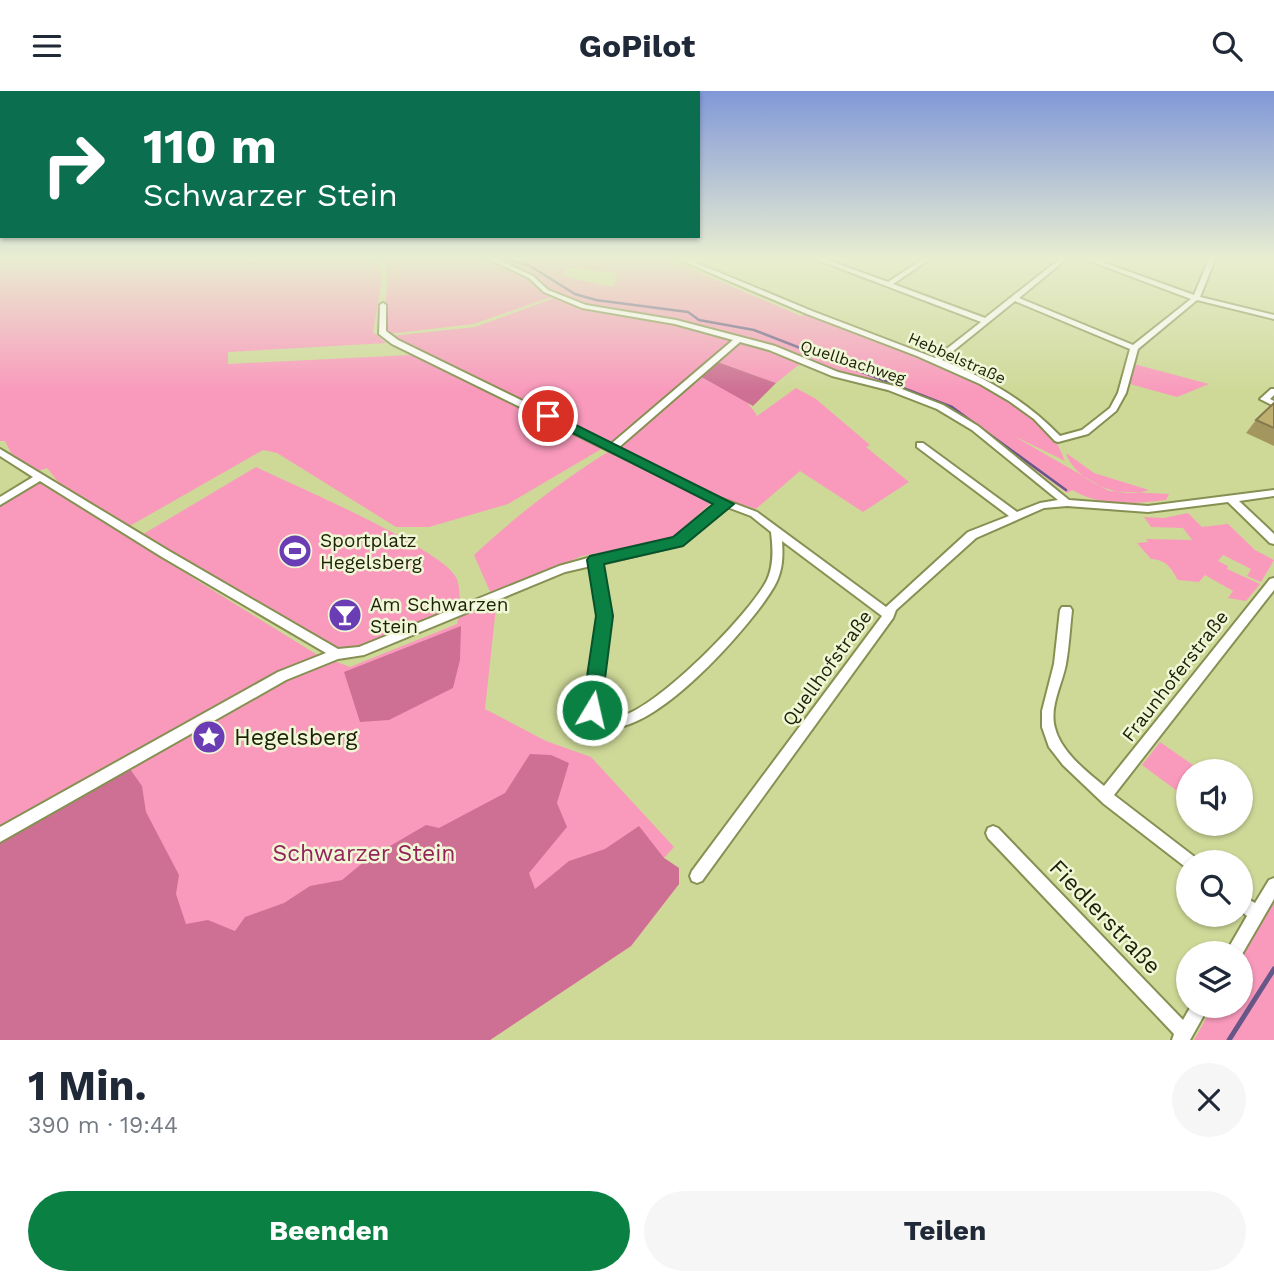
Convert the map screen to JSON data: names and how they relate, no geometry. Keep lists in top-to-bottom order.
{
  "streets": {
    "street": [
      "Hebbelstraße",
      "Quellbachweg",
      "Quellhofstraße",
      "Fraunhoferstraße",
      "Fiedlerstraße"
    ]
  },
  "crossings": [
    ["Quellbachweg", "Quellhofstraße"]
  ],
  "parks": ["Schwarzer Stein"],
  "places": {
    "sports": ["Sportplatz Hegelsberg"],
    "bar": ["Am Schwarzen Stein"],
    "place": ["Hegelsberg"]
  },
  "page": {
    "header": "GoPilot",
    "turn": ["110 m", "Schwarzer Stein"],
    "heading": ["1 Min.", "390 m · 19:44"],
    "buttons": ["Beenden", "Teilen"]
  }
}
